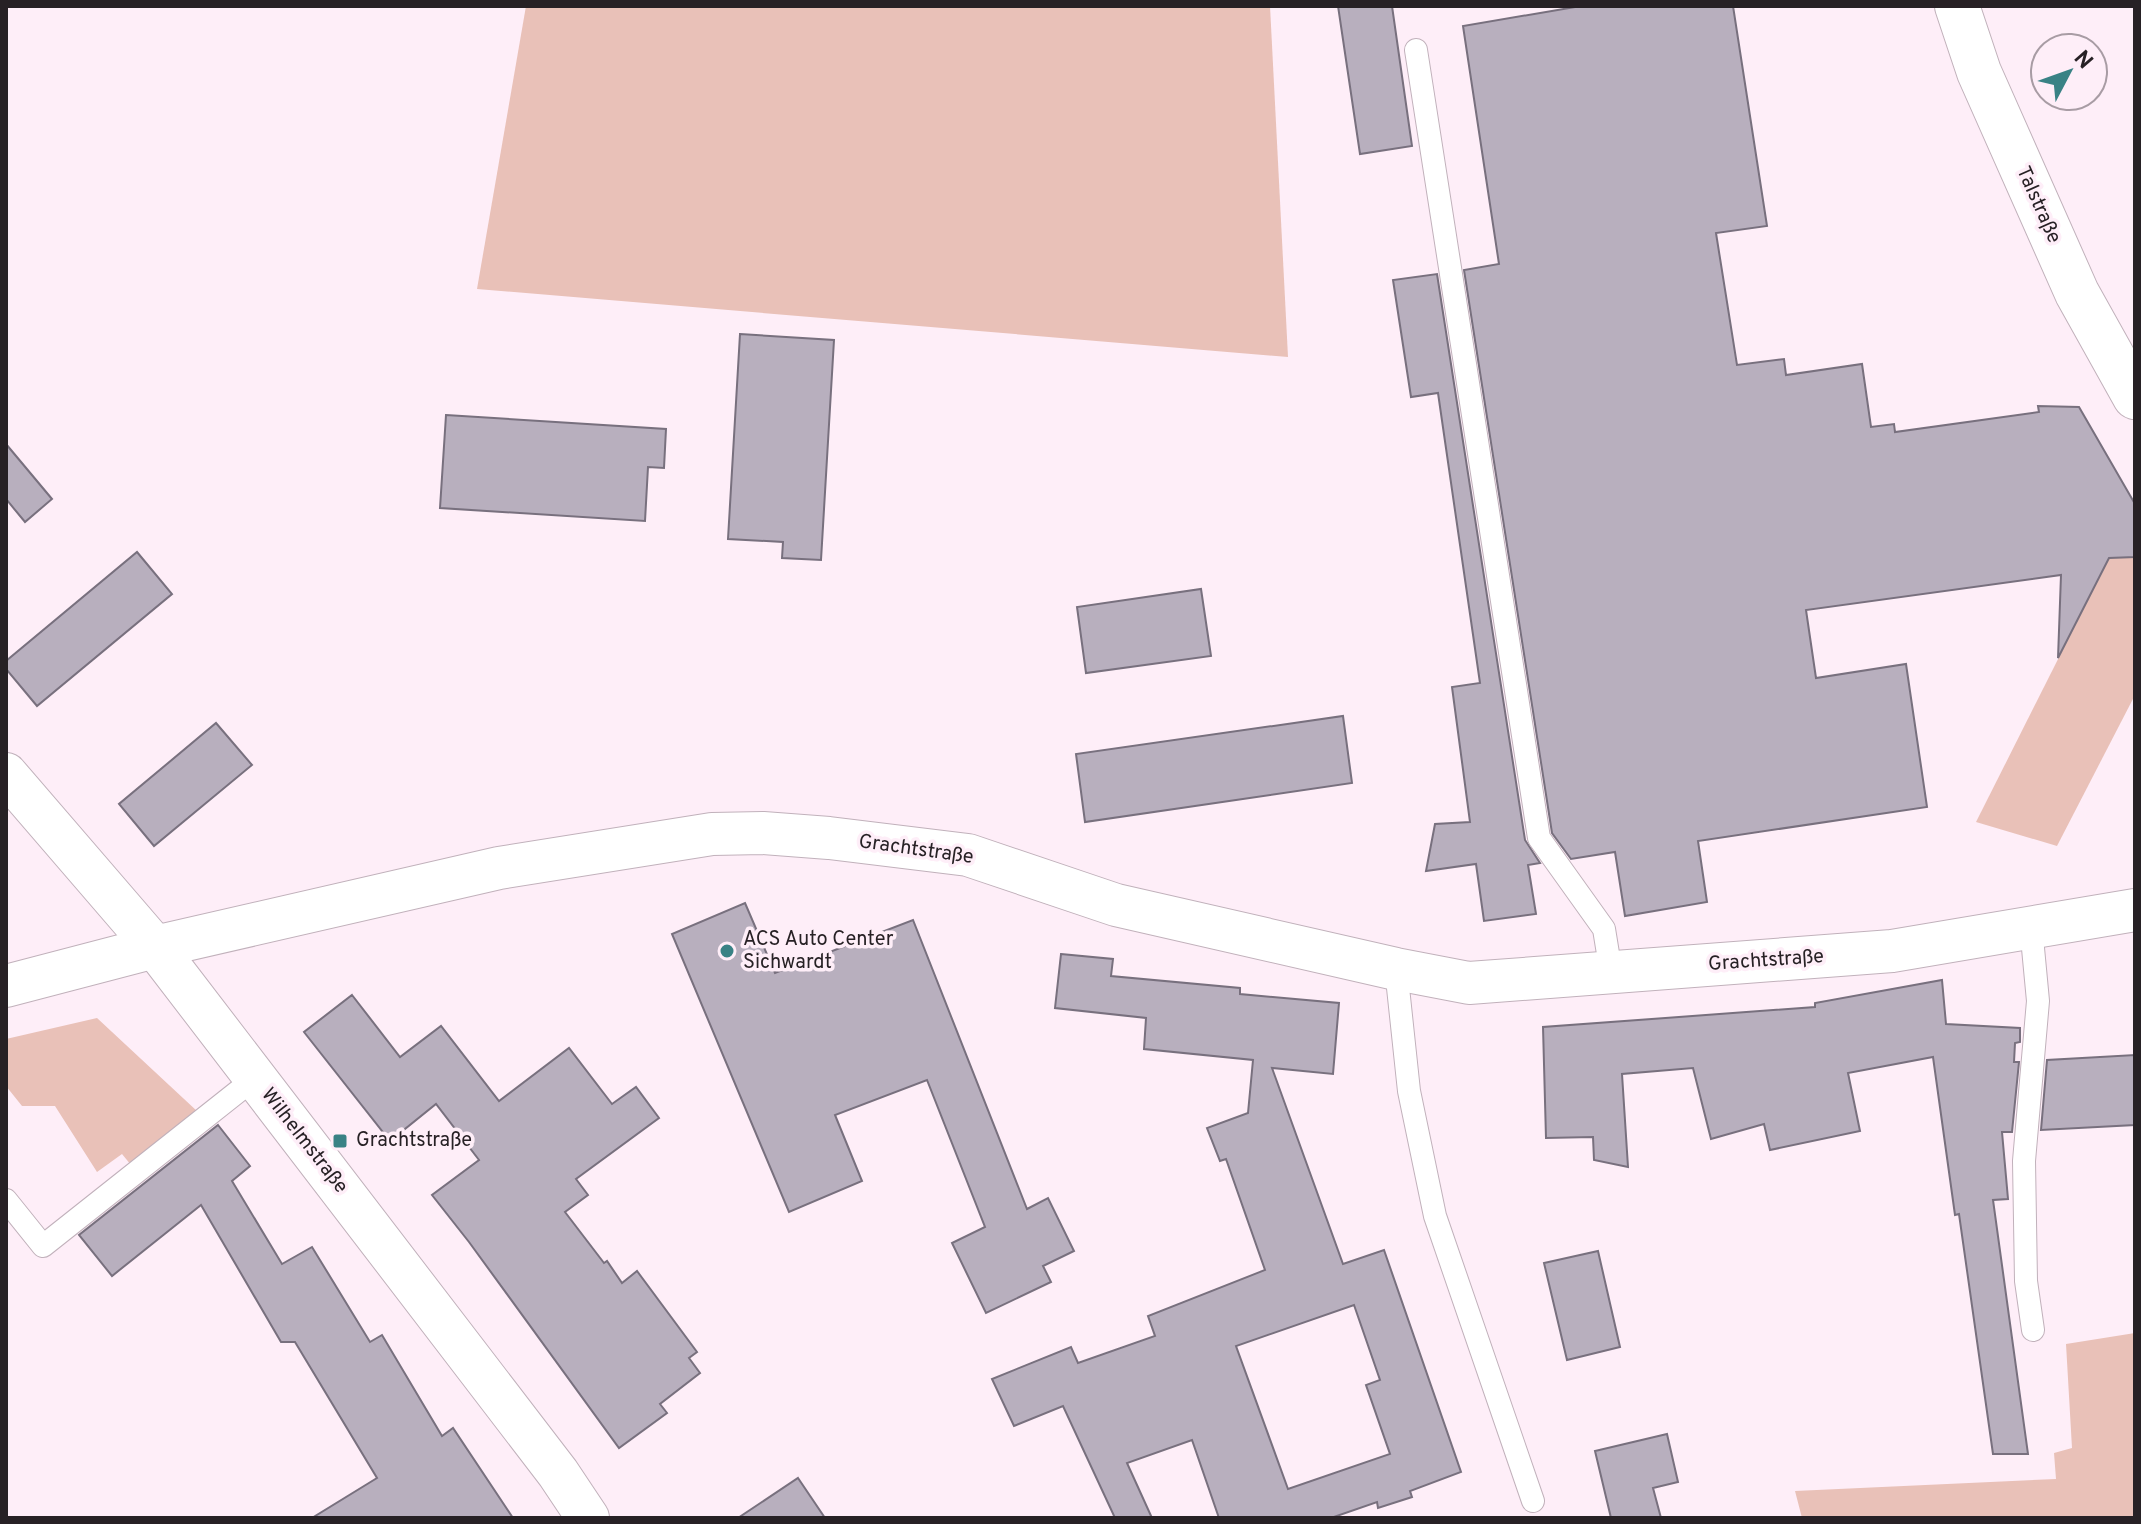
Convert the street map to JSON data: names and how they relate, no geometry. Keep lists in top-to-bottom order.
{
  "streets": {
    "main road": ["Talstraße"],
    "street": ["Grachtstraße", "Wilhelmstraße"]
  },
  "crossings": [
    ["Grachtstraße", "Wilhelmstraße"]
  ],
  "places": {
    "other": ["ACS Auto Center Sichwardt"],
    "transit": ["Grachtstraße"]
  },
  "north": "top right"
}
